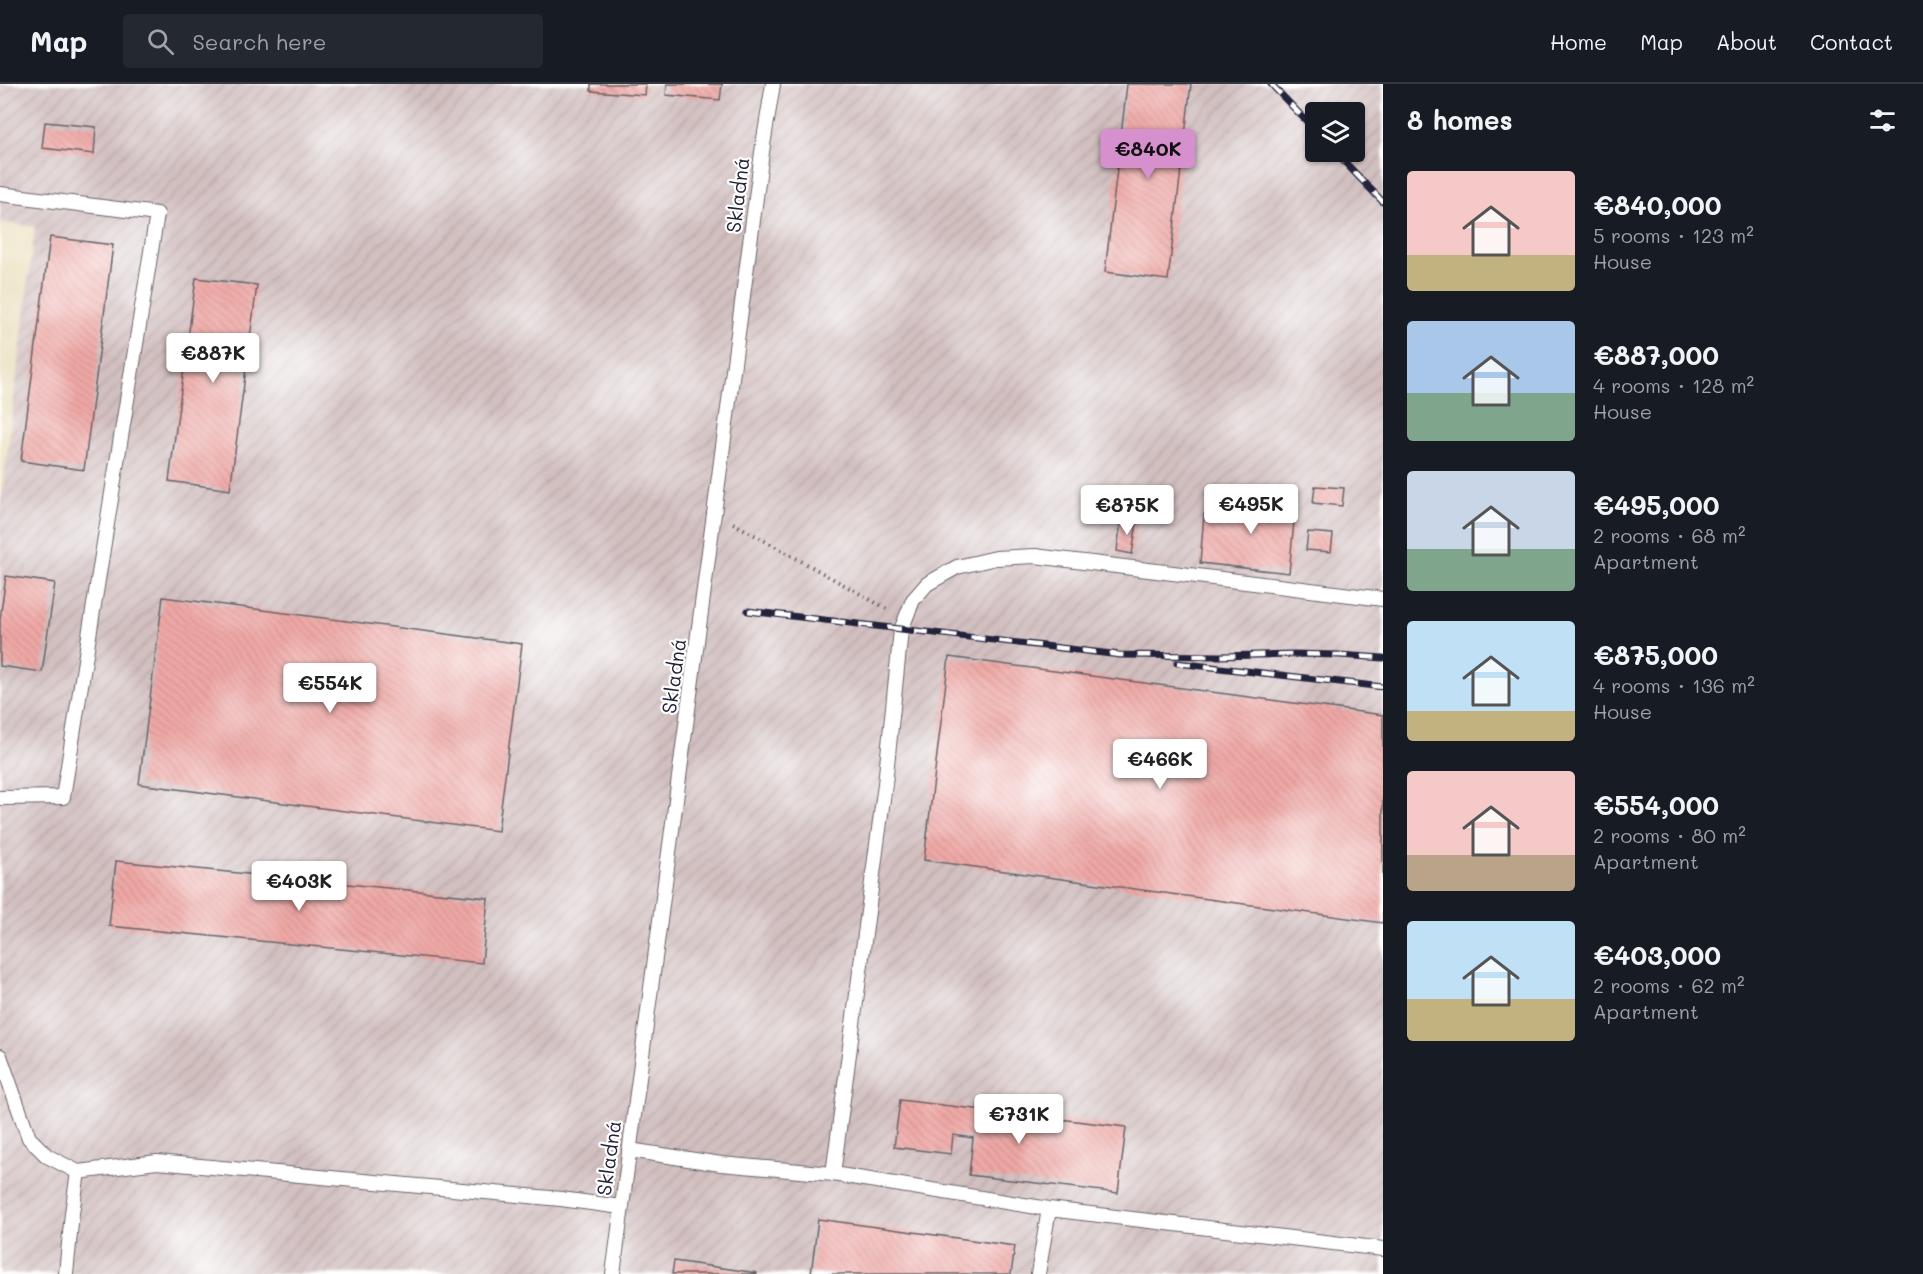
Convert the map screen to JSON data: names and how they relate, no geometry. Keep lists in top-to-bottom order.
{
  "streets": {
    "lane": ["Skladná"]
  },
  "page": {
    "header": "Map",
    "search": "Search here",
    "nav": [
      "Home",
      "Map",
      "About",
      "Contact"
    ],
    "heading": "8 homes",
    "price": [
      "€840K",
      "€887K",
      "€495K",
      "€875K",
      "€554K",
      "€466K",
      "€403K",
      "€731K"
    ],
    "list": [
      {
        "name": "€840,000",
        "note": "5 rooms · 123 m² · House"
      },
      {
        "name": "€887,000",
        "note": "4 rooms · 128 m² · House"
      },
      {
        "name": "€495,000",
        "note": "2 rooms · 68 m² · Apartment"
      },
      {
        "name": "€875,000",
        "note": "4 rooms · 136 m² · House"
      },
      {
        "name": "€554,000",
        "note": "2 rooms · 80 m² · Apartment"
      },
      {
        "name": "€403,000",
        "note": "2 rooms · 62 m² · Apartment"
      }
    ]
  }
}
